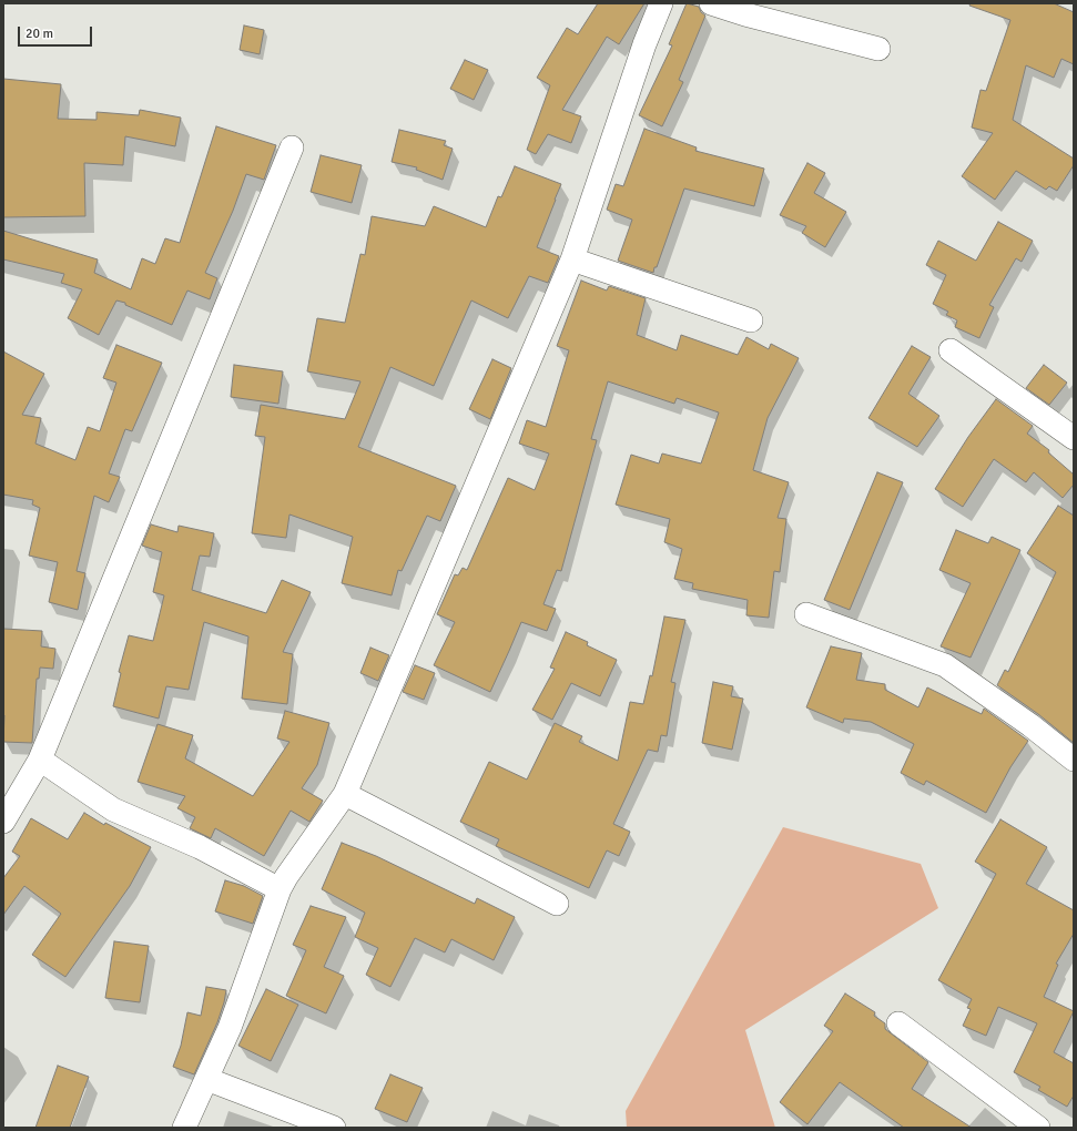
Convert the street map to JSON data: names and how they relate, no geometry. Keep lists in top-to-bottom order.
{
  "scale_bar": "20 m"
}
